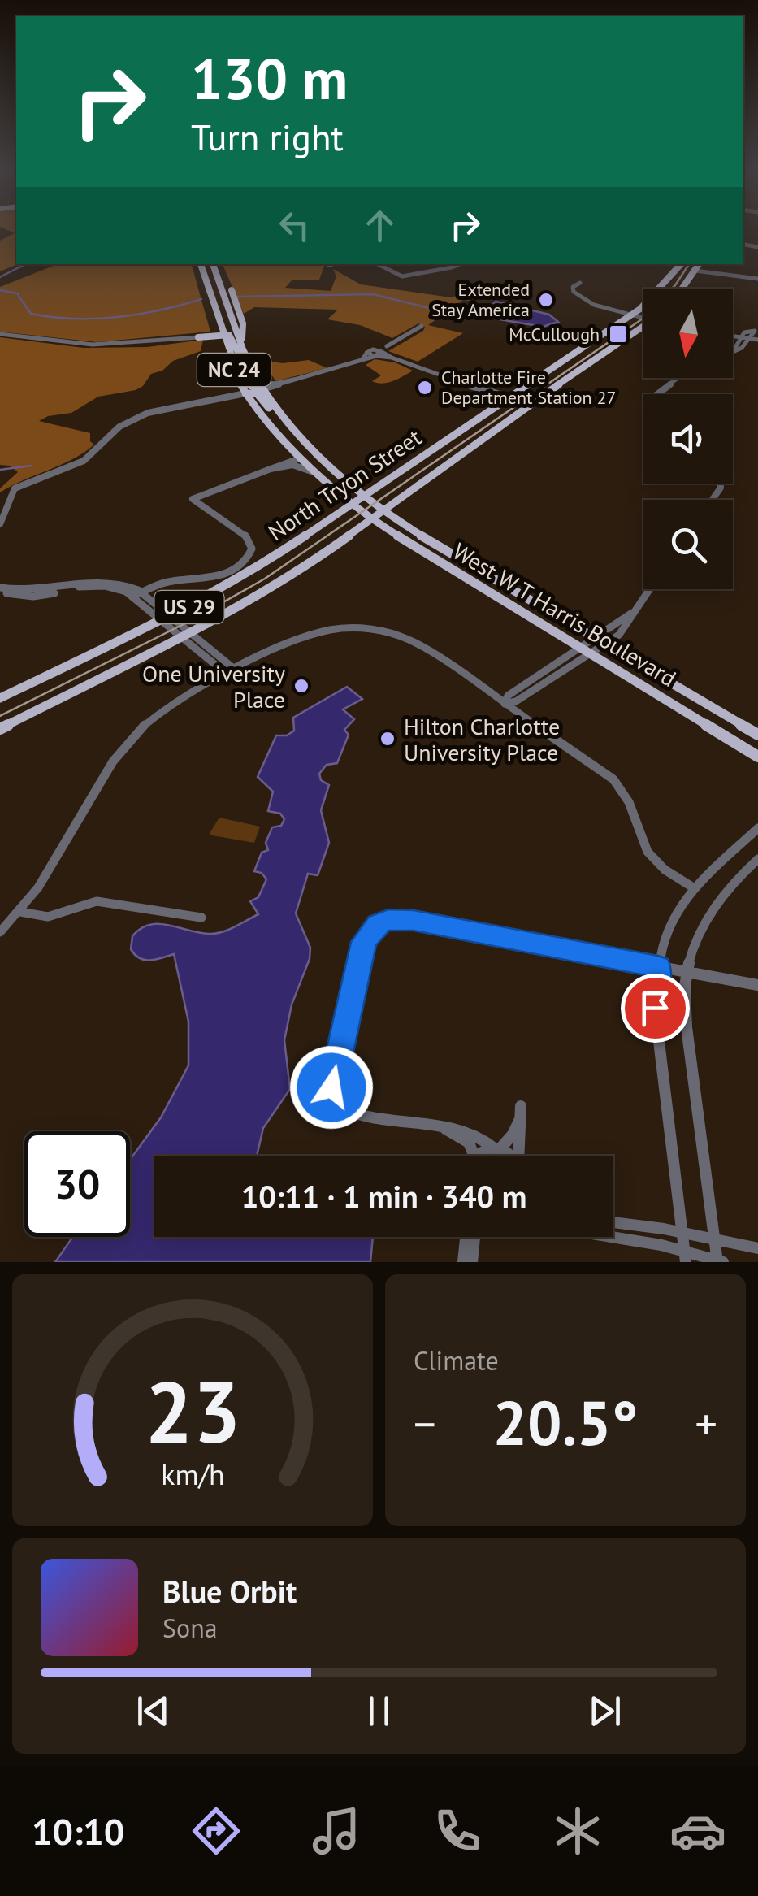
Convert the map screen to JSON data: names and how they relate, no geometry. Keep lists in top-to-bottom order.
{
  "streets": {
    "main road": [
      "NC 24",
      "North Tryon Street",
      "US 29",
      "West W T Harris Boulevard"
    ]
  },
  "crossings": [
    ["NC 24", "North Tryon Street"],
    ["NC 24", "West W T Harris Boulevard"],
    ["North Tryon Street", "West W T Harris Boulevard"]
  ],
  "places": {
    "other": [
      "Extended Stay America",
      "Charlotte Fire Department Station 27",
      "One University Place",
      "Hilton Charlotte University Place"
    ],
    "transit": ["McCullough"]
  },
  "north": "bottom",
  "page": {
    "turn": ["130 m", "Turn right"],
    "limit": "30",
    "trip": "10:11 · 1 min · 340 m",
    "tile": "Climate",
    "heat": ["−", "20.5°", "+"],
    "song": ["Blue Orbit", "Sona"],
    "tabs": "10:10",
    "gauge": ["23", "km/h"]
  }
}
